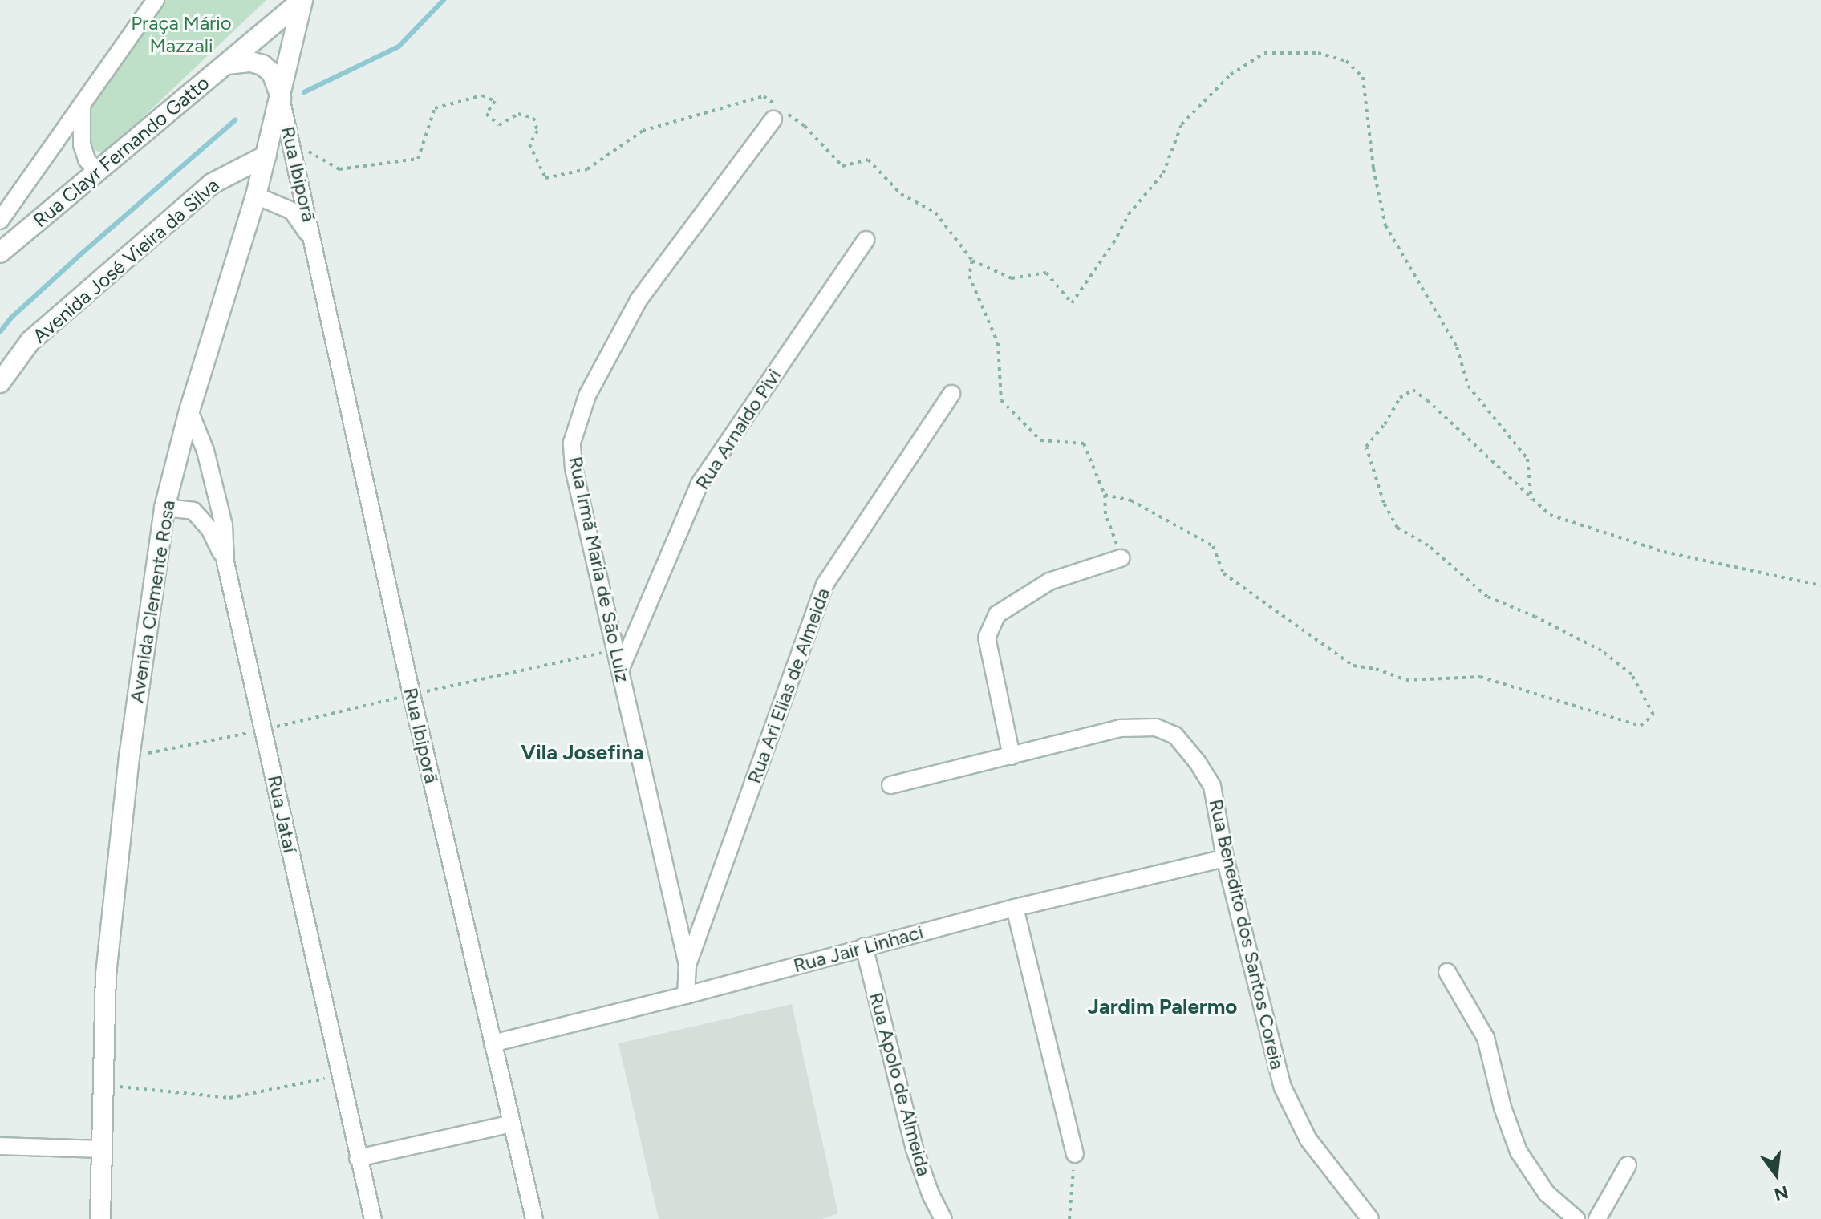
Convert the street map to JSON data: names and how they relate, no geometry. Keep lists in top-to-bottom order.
{
  "streets": {
    "main road": ["Rua Clayr Fernando Gatto", "Avenida José Vieira da Silva", "Avenida Clemente Rosa"],
    "street": [
      "Rua Ibiporã",
      "Rua Arnaldo Pivi",
      "Rua Irmã Maria de São Luiz",
      "Rua Ari Elias de Almeida",
      "Rua Jataí",
      "Rua Benedito dos Santos Coreia",
      "Rua Jair Linhaci",
      "Rua Apolo de Almeida"
    ]
  },
  "crossings": [
    ["Rua Clayr Fernando Gatto", "Avenida Clemente Rosa"],
    ["Rua Ibiporã", "Avenida Clemente Rosa"],
    ["Rua Ibiporã", "Rua Jair Linhaci"],
    ["Avenida José Vieira da Silva", "Avenida Clemente Rosa"],
    ["Rua Arnaldo Pivi", "Rua Irmã Maria de São Luiz"],
    ["Rua Irmã Maria de São Luiz", "Rua Ari Elias de Almeida"],
    ["Rua Irmã Maria de São Luiz", "Rua Jair Linhaci"],
    ["Avenida Clemente Rosa", "Rua Jataí"],
    ["Rua Benedito dos Santos Coreia", "Rua Jair Linhaci"],
    ["Rua Jair Linhaci", "Rua Apolo de Almeida"]
  ],
  "districts": ["Vila Josefina", "Jardim Palermo"],
  "parks": ["Praça Mário Mazzali"],
  "north": "bottom"
}
